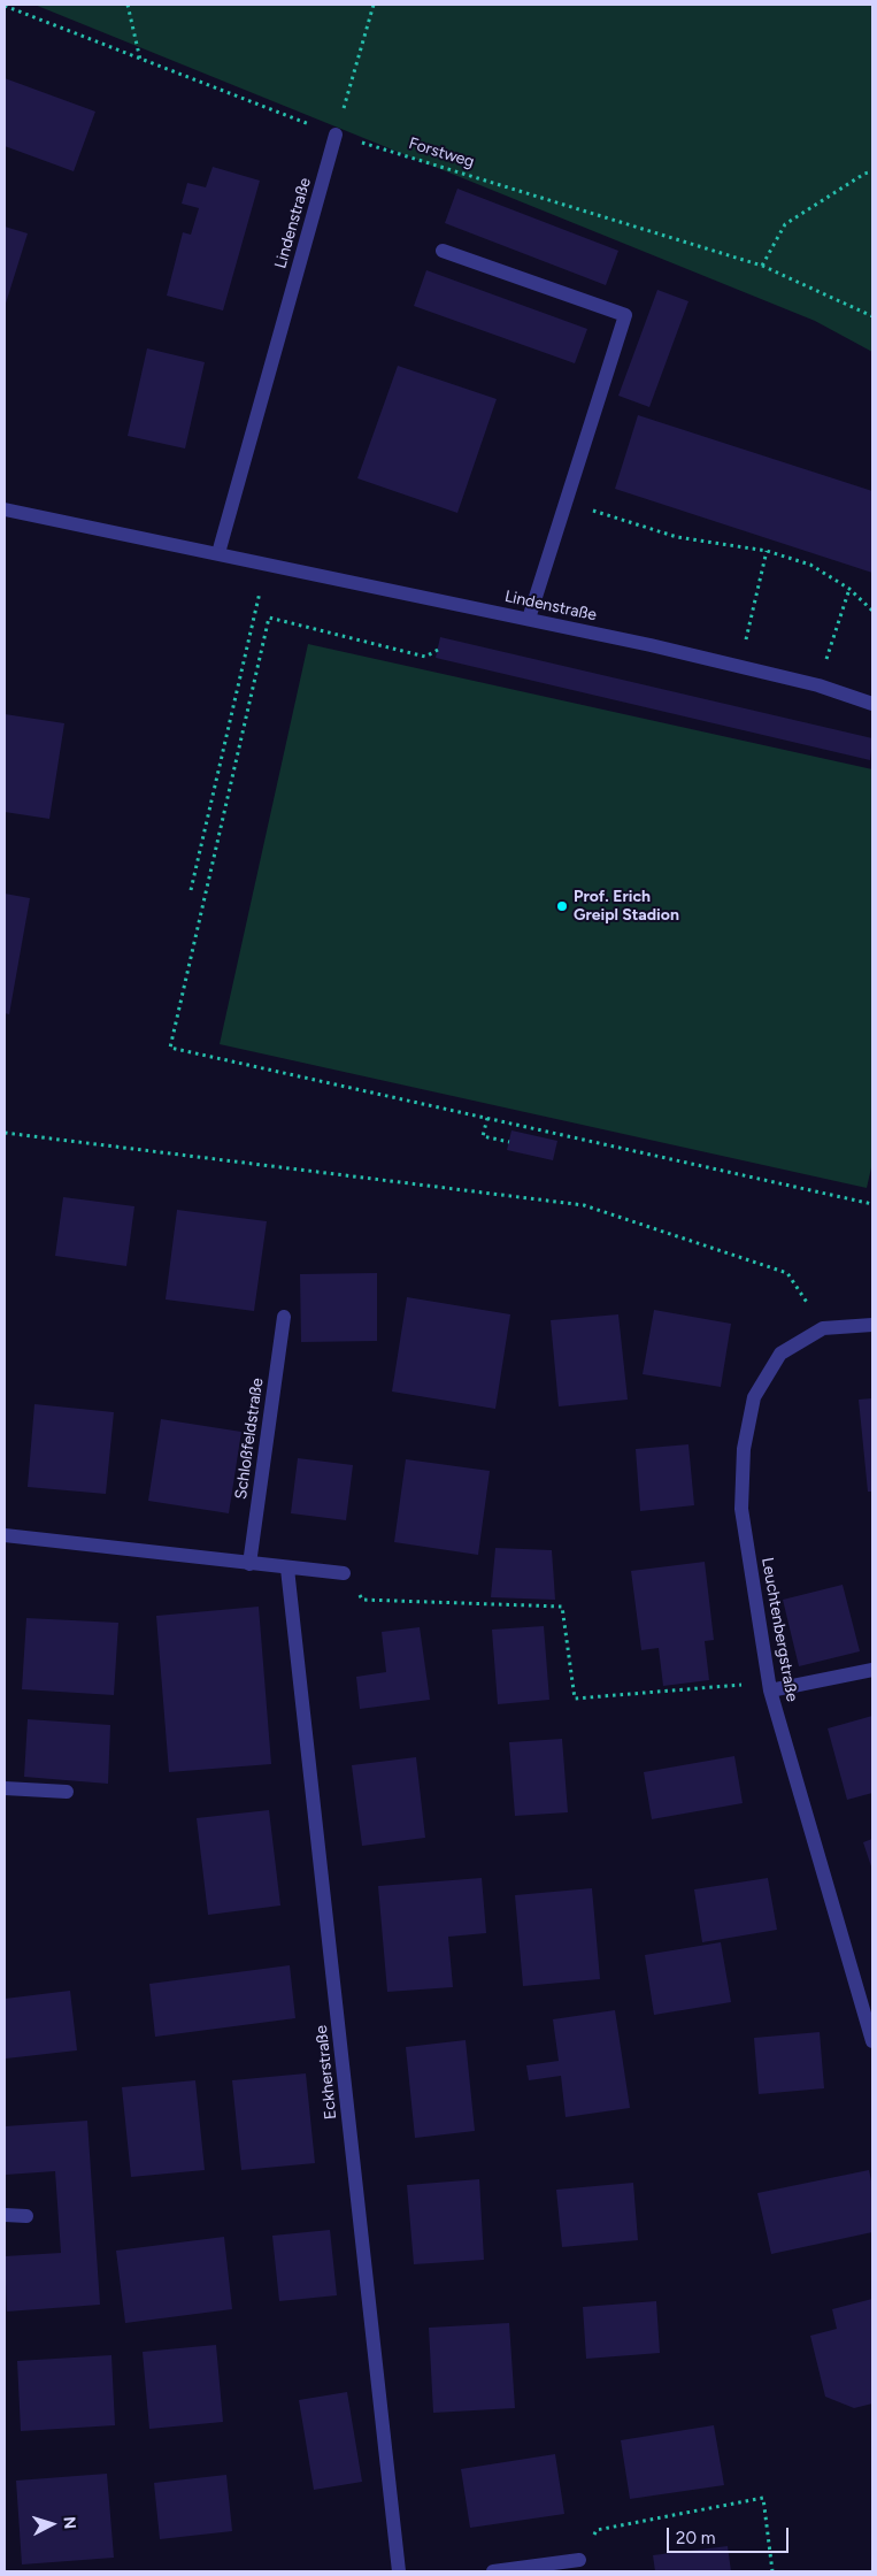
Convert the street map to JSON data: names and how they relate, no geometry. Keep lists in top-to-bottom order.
{
  "streets": {
    "street": [
      "Lindenstraße",
      "Schloßfeldstraße",
      "Leuchtenbergstraße",
      "Eckherstraße"
    ],
    "path": ["Forstweg"]
  },
  "crossings": [
    ["Forstweg", "Lindenstraße"]
  ],
  "places": ["Prof. Erich Greipl Stadion"],
  "scale_bar": "20 m",
  "north": "right"
}
